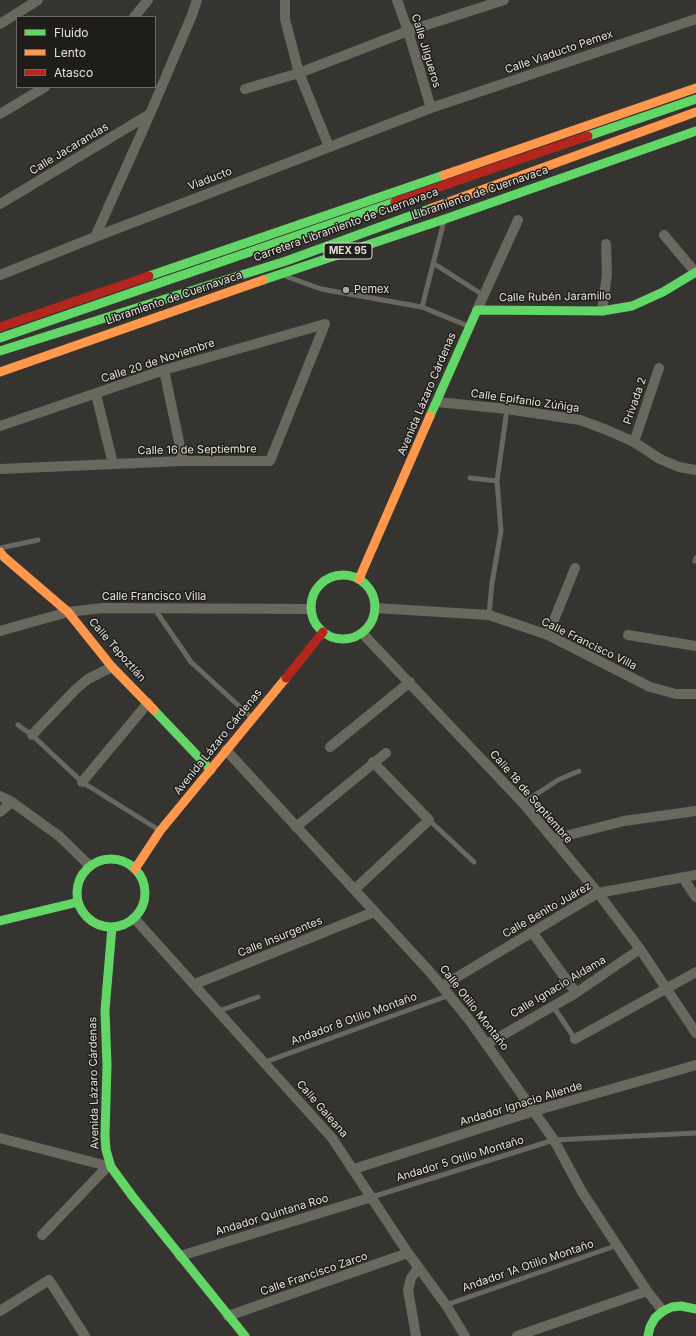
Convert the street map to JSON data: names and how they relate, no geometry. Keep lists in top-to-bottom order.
{
  "streets": {
    "main road": [
      "Libramiento de Cuernavaca",
      "Carretera Libramiento de Cuernavaca",
      "MEX 95",
      "Calle Rubén Jaramillo",
      "Avenida Lázaro Cárdenas",
      "Calle Tepoztlán"
    ],
    "street": [
      "Calle Jilgueros",
      "Calle Viaducto Pemex",
      "Calle Jacarandas",
      "Viaducto",
      "Calle 20 de Noviembre",
      "Calle Epifanio Zúñiga",
      "Privada 2",
      "Calle 16 de Septiembre",
      "Calle Francisco Villa",
      "Calle 18 de Septiembre",
      "Calle Benito Juárez",
      "Calle Insurgentes",
      "Calle Ignacio Aldama",
      "Calle Otilio Montaño",
      "Andador Ignacio Allende",
      "Calle Galeana",
      "Andador Quintana Roo",
      "Calle Francisco Zarco"
    ],
    "lane": ["Andador 8 Otilio Montaño", "Andador 5 Otilio Montaño", "Andador 1A Otilio Montaño"]
  },
  "crossings": [
    ["Calle Jilgueros", "Calle Viaducto Pemex"],
    ["Calle Jilgueros", "Viaducto"],
    ["Calle Viaducto Pemex", "Viaducto"],
    ["Calle Rubén Jaramillo", "Avenida Lázaro Cárdenas"],
    ["Calle 20 de Noviembre", "Calle 16 de Septiembre"],
    ["Avenida Lázaro Cárdenas", "Calle Epifanio Zúñiga"],
    ["Avenida Lázaro Cárdenas", "Calle Francisco Villa"],
    ["Avenida Lázaro Cárdenas", "Calle Tepoztlán"],
    ["Avenida Lázaro Cárdenas", "Calle 18 de Septiembre"],
    ["Avenida Lázaro Cárdenas", "Calle Otilio Montaño"],
    ["Avenida Lázaro Cárdenas", "Calle Galeana"],
    ["Avenida Lázaro Cárdenas", "Andador Quintana Roo"],
    ["Avenida Lázaro Cárdenas", "Calle Francisco Zarco"],
    ["Calle Epifanio Zúñiga", "Privada 2"],
    ["Calle Francisco Villa", "Calle Tepoztlán"],
    ["Calle Francisco Villa", "Calle 18 de Septiembre"],
    ["Calle 18 de Septiembre", "Calle Benito Juárez"],
    ["Calle 18 de Septiembre", "Calle Ignacio Aldama"],
    ["Calle Benito Juárez", "Calle Otilio Montaño"],
    ["Calle Insurgentes", "Calle Otilio Montaño"],
    ["Calle Insurgentes", "Calle Galeana"],
    ["Calle Ignacio Aldama", "Calle Otilio Montaño"],
    ["Calle Otilio Montaño", "Andador 8 Otilio Montaño"],
    ["Calle Otilio Montaño", "Andador Ignacio Allende"],
    ["Calle Otilio Montaño", "Andador 5 Otilio Montaño"],
    ["Calle Otilio Montaño", "Andador 1A Otilio Montaño"],
    ["Andador 8 Otilio Montaño", "Calle Galeana"],
    ["Andador Ignacio Allende", "Calle Galeana"],
    ["Calle Galeana", "Andador 5 Otilio Montaño"],
    ["Calle Galeana", "Andador Quintana Roo"],
    ["Calle Galeana", "Andador 1A Otilio Montaño"],
    ["Calle Galeana", "Calle Francisco Zarco"],
    ["Andador 5 Otilio Montaño", "Andador Quintana Roo"]
  ],
  "places": ["Pemex"],
  "legend": ["Fluido", "Lento", "Atasco"]
}
